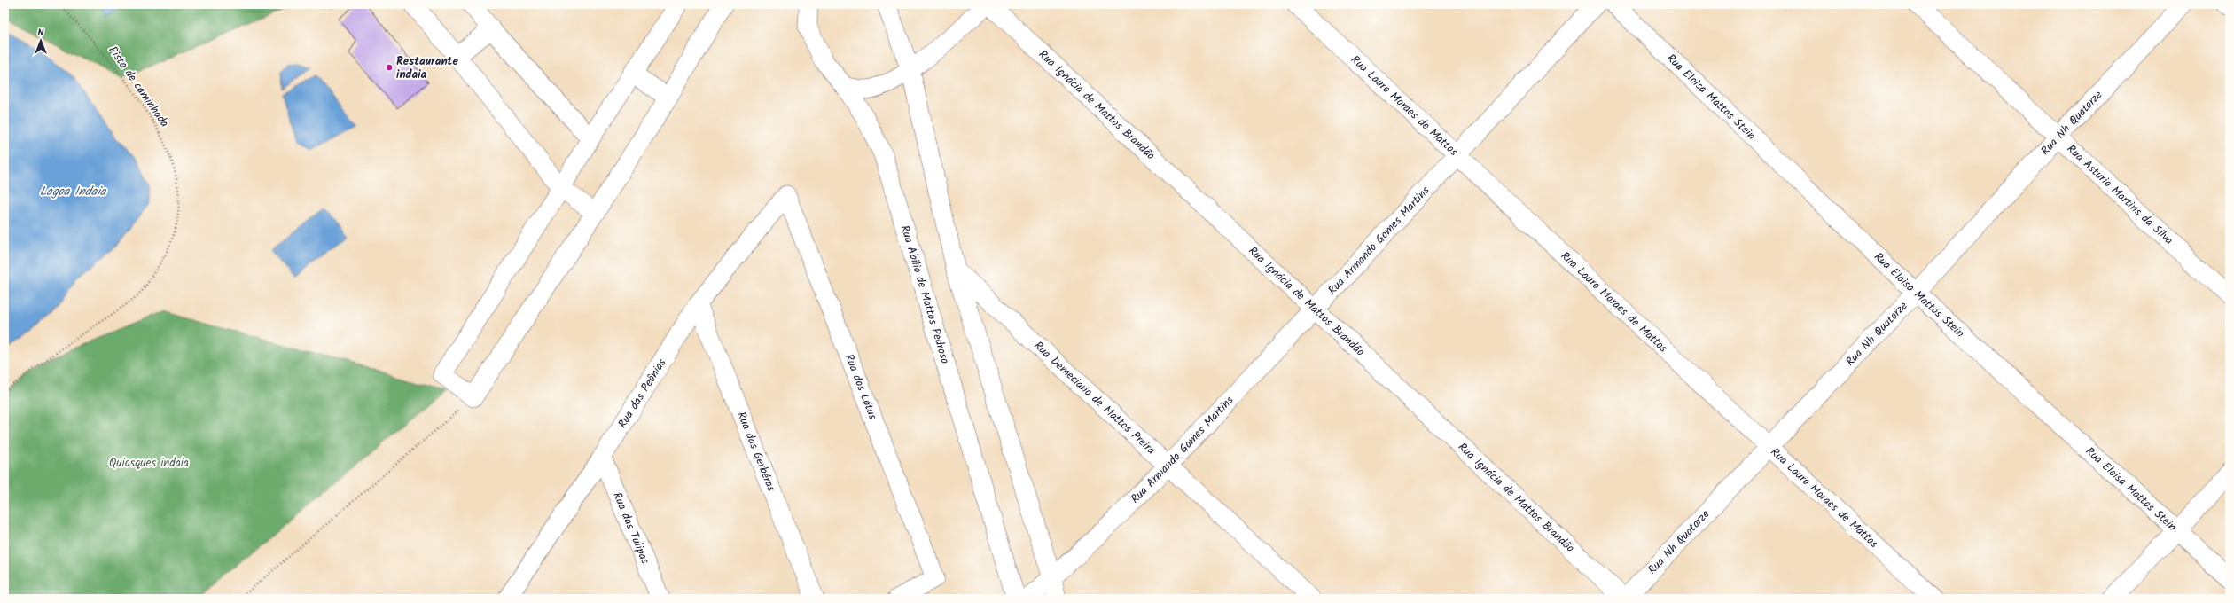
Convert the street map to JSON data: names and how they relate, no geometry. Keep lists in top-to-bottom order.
{
  "streets": {
    "street": [
      "Rua Eloisa Mattos Stein",
      "Rua Ignácia de Mattos Brandão",
      "Rua Lauro Moraes de Mattos",
      "Rua Nh Quatorze",
      "Rua Asturio Martins da Silva",
      "Rua Armando Gomes Martins",
      "Rua Abilio de Mattos Pedroso",
      "Rua dos Lótus",
      "Rua das Peônias",
      "Rua Demeciano de Mattos Preira",
      "Rua das Gerbéras",
      "Rua das Tulipas"
    ],
    "path": ["Pista de caminhada"]
  },
  "crossings": [
    ["Rua Eloisa Mattos Stein", "Rua Nh Quatorze"],
    ["Rua Ignácia de Mattos Brandão", "Rua Nh Quatorze"],
    ["Rua Ignácia de Mattos Brandão", "Rua Armando Gomes Martins"],
    ["Rua Lauro Moraes de Mattos", "Rua Nh Quatorze"],
    ["Rua Lauro Moraes de Mattos", "Rua Armando Gomes Martins"],
    ["Rua Nh Quatorze", "Rua Asturio Martins da Silva"],
    ["Rua Armando Gomes Martins", "Rua Demeciano de Mattos Preira"],
    ["Rua dos Lótus", "Rua das Peônias"],
    ["Rua das Peônias", "Rua das Gerbéras"],
    ["Rua das Peônias", "Rua das Tulipas"]
  ],
  "water": ["Lagoa Indaia"],
  "parks": ["Quiosques indaia"],
  "places": ["Restaurante indaia"],
  "north": "top"
}
